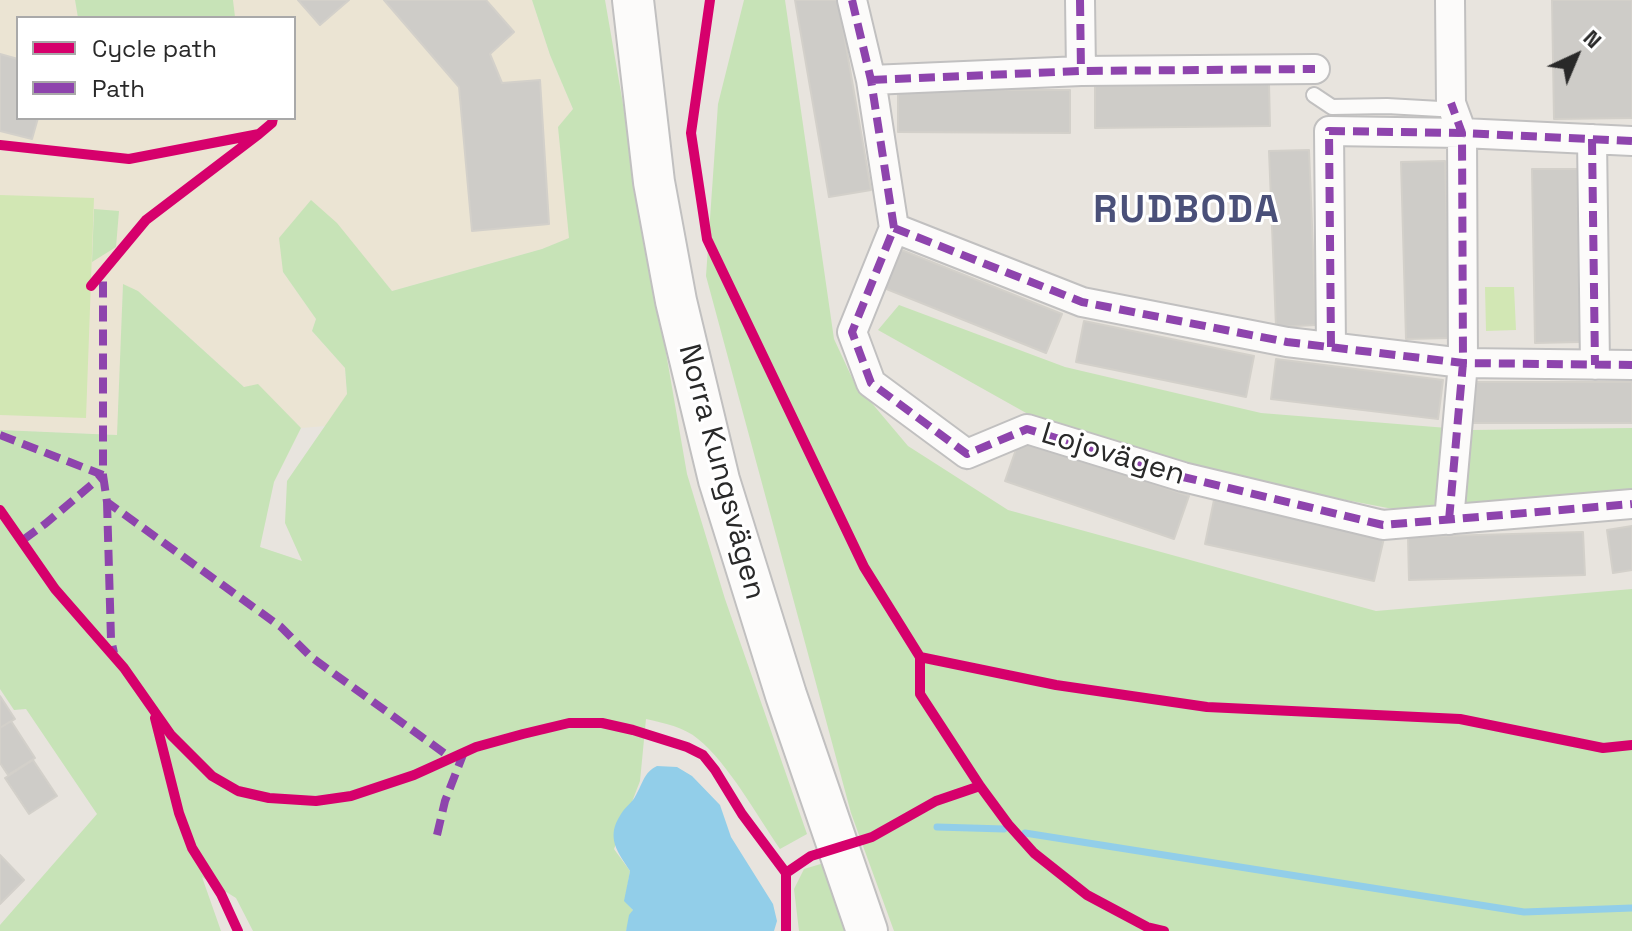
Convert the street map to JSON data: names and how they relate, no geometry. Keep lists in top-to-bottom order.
{
  "streets": {
    "main road": ["Norra Kungsvägen"],
    "street": ["Lojovägen"]
  },
  "districts": ["RUDBODA"],
  "legend": ["Cycle path", "Path"],
  "north": "top right"
}
